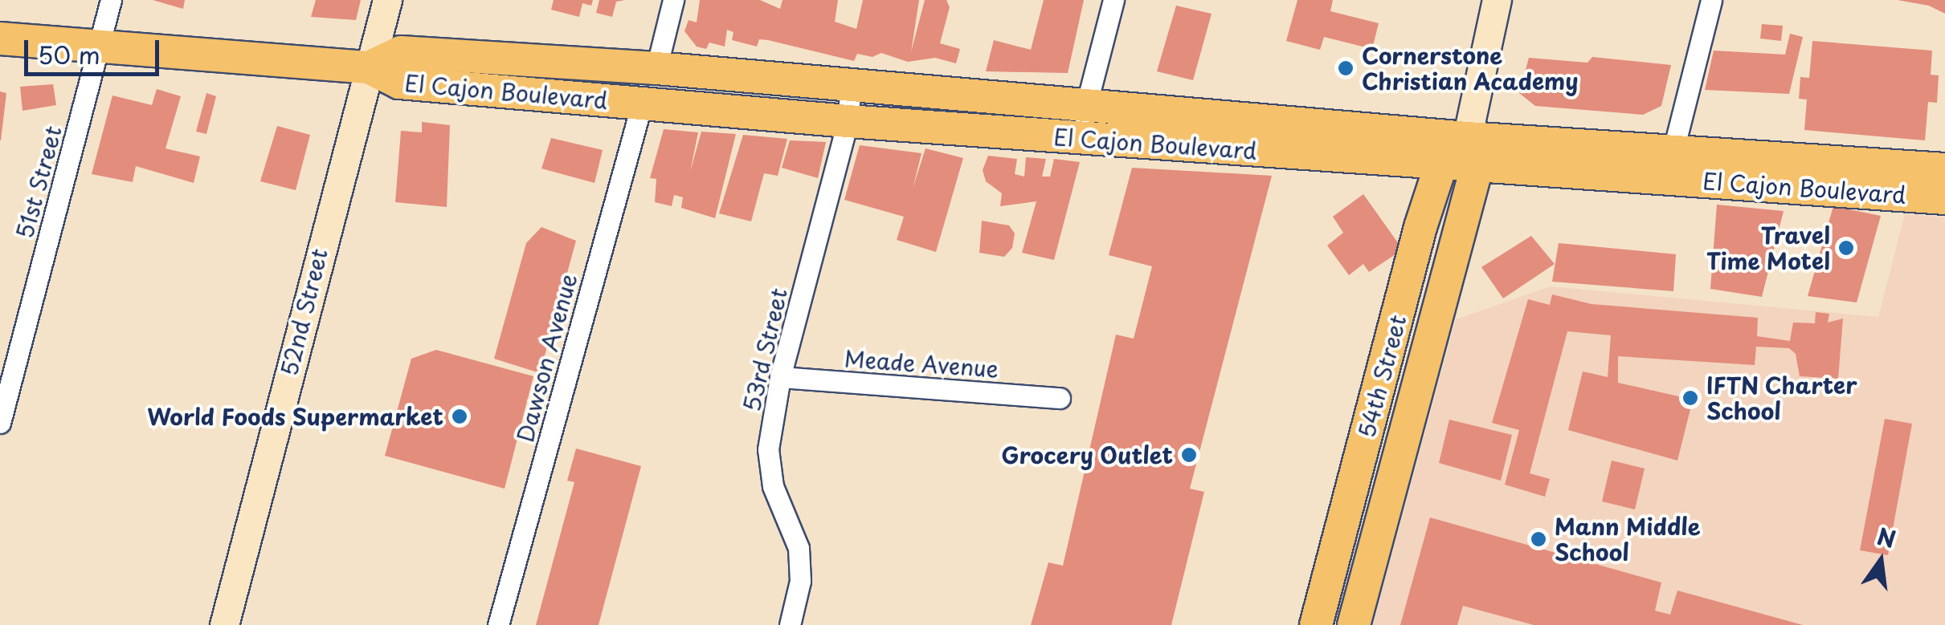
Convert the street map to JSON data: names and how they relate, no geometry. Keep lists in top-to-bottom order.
{
  "streets": {
    "main road": ["El Cajon Boulevard", "54th Street"],
    "street": [
      "51st Street",
      "52nd Street",
      "53rd Street",
      "Dawson Avenue",
      "Meade Avenue"
    ]
  },
  "crossings": [
    ["El Cajon Boulevard", "51st Street"],
    ["El Cajon Boulevard", "52nd Street"],
    ["El Cajon Boulevard", "53rd Street"],
    ["El Cajon Boulevard", "Dawson Avenue"],
    ["El Cajon Boulevard", "54th Street"],
    ["53rd Street", "Meade Avenue"]
  ],
  "places": [
    "Cornerstone Christian Academy",
    "Travel Time Motel",
    "IFTN Charter School",
    "World Foods Supermarket",
    "Grocery Outlet",
    "Mann Middle School"
  ],
  "scale_bar": "50 m",
  "north": "top"
}
